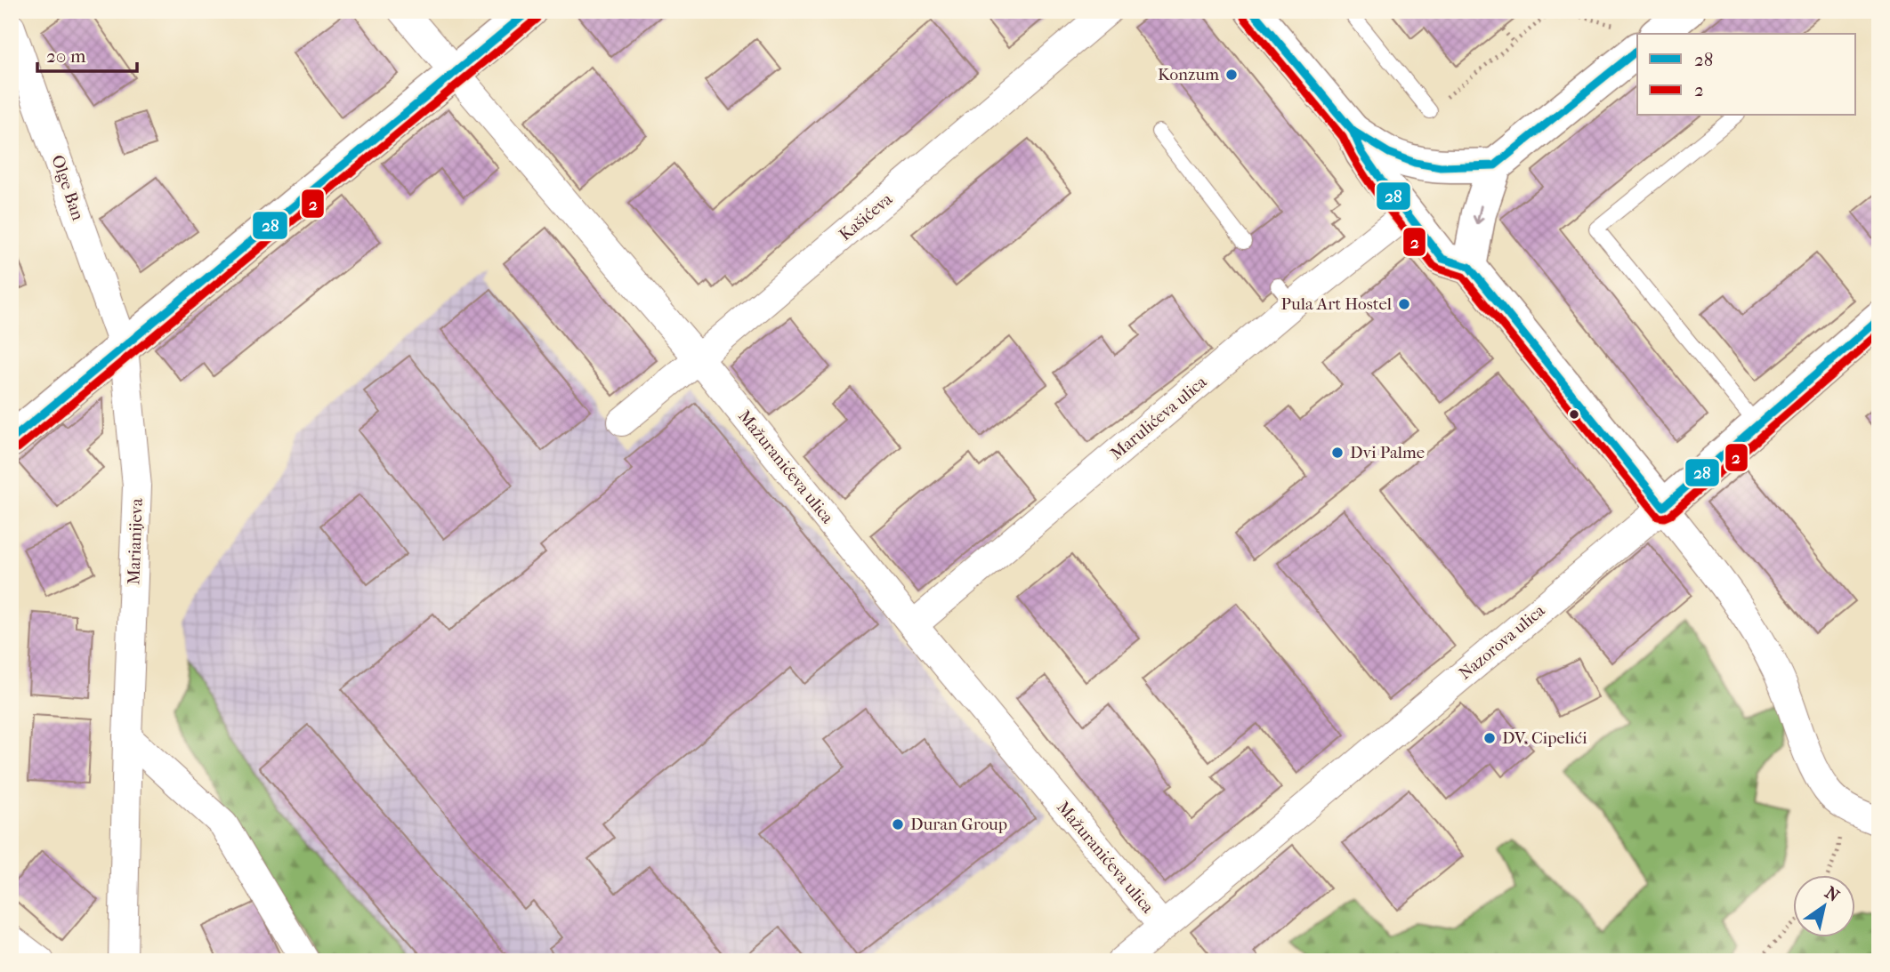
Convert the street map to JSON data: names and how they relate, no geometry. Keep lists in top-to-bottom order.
{
  "streets": {
    "main road": ["Nazorova ulica"],
    "street": [
      "Olge Ban",
      "Kašićeva",
      "Marulićeva ulica",
      "Mažuranićeva ulica",
      "Marianijeva"
    ]
  },
  "crossings": [
    ["Olge Ban", "Marianijeva"],
    ["Kašićeva", "Mažuranićeva ulica"],
    ["Marulićeva ulica", "Mažuranićeva ulica"],
    ["Mažuranićeva ulica", "Nazorova ulica"]
  ],
  "places": [
    "Konzum",
    "Pula Art Hostel",
    "Dvi Palme",
    "DV. Cipelići",
    "Duran Group"
  ],
  "lines": ["transit line 28", "transit line 2"],
  "legend": ["28", "2"],
  "scale_bar": "20 m",
  "north": "top right"
}
